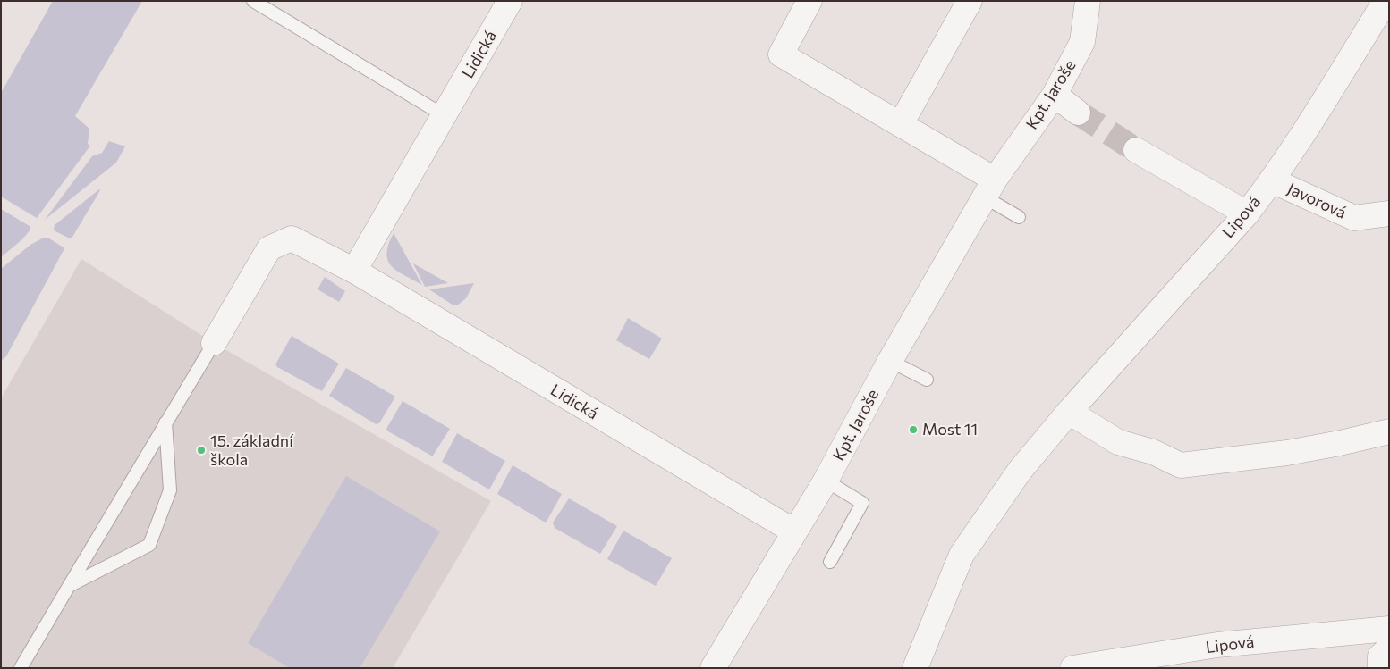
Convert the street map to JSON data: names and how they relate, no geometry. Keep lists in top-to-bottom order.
{
  "streets": {
    "street": [
      "Lidická",
      "Kpt. Jaroše",
      "Javorová",
      "Lipová"
    ]
  },
  "crossings": [
    ["Lidická", "Kpt. Jaroše"],
    ["Javorová", "Lipová"]
  ],
  "places": ["Most 11", "15. základní škola"]
}
